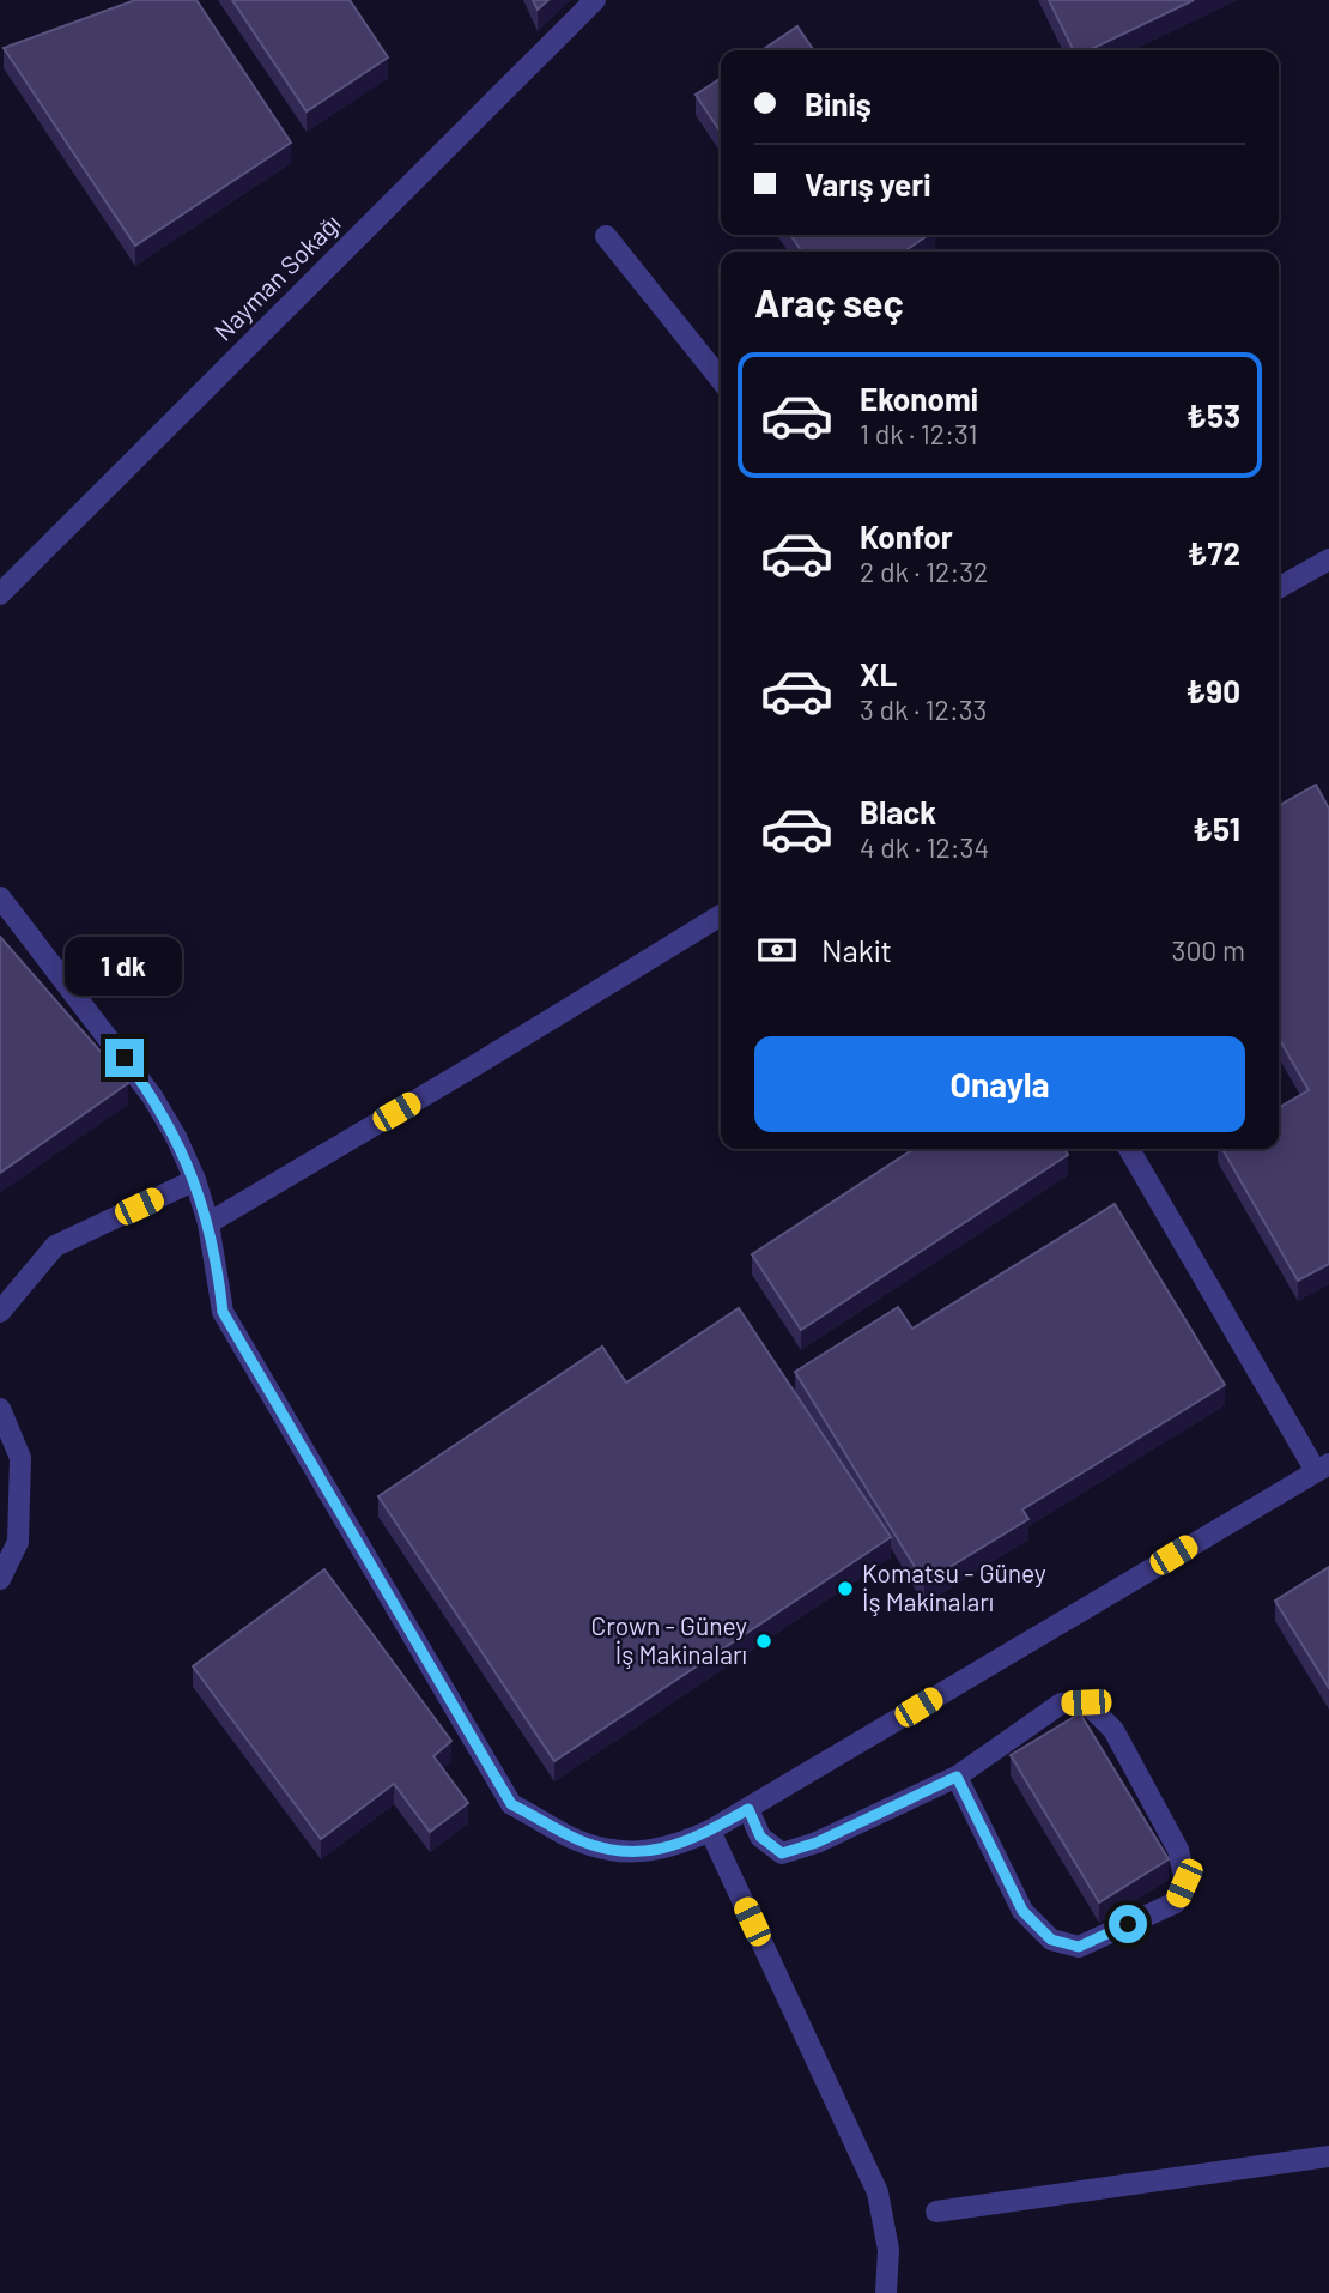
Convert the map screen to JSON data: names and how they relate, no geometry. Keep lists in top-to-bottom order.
{
  "streets": {
    "street": ["Nayman Sokağı"]
  },
  "places": ["Komatsu - Güney İş Makinaları", "Crown - Güney İş Makinaları"],
  "page": {
    "banner": ["Biniş", "Varış yeri"],
    "heading": "Araç seç",
    "list": [
      {
        "name": "Ekonomi",
        "note": "1 dk · 12:31",
        "value": "₺53"
      },
      {
        "name": "Konfor",
        "note": "2 dk · 12:32",
        "value": "₺72"
      },
      {
        "name": "XL",
        "note": "3 dk · 12:33",
        "value": "₺90"
      },
      {
        "name": "Black",
        "note": "4 dk · 12:34",
        "value": "₺51"
      }
    ],
    "pay": ["Nakit", "300 m"],
    "bubble": "1 dk",
    "buttons": "Onayla"
  }
}
